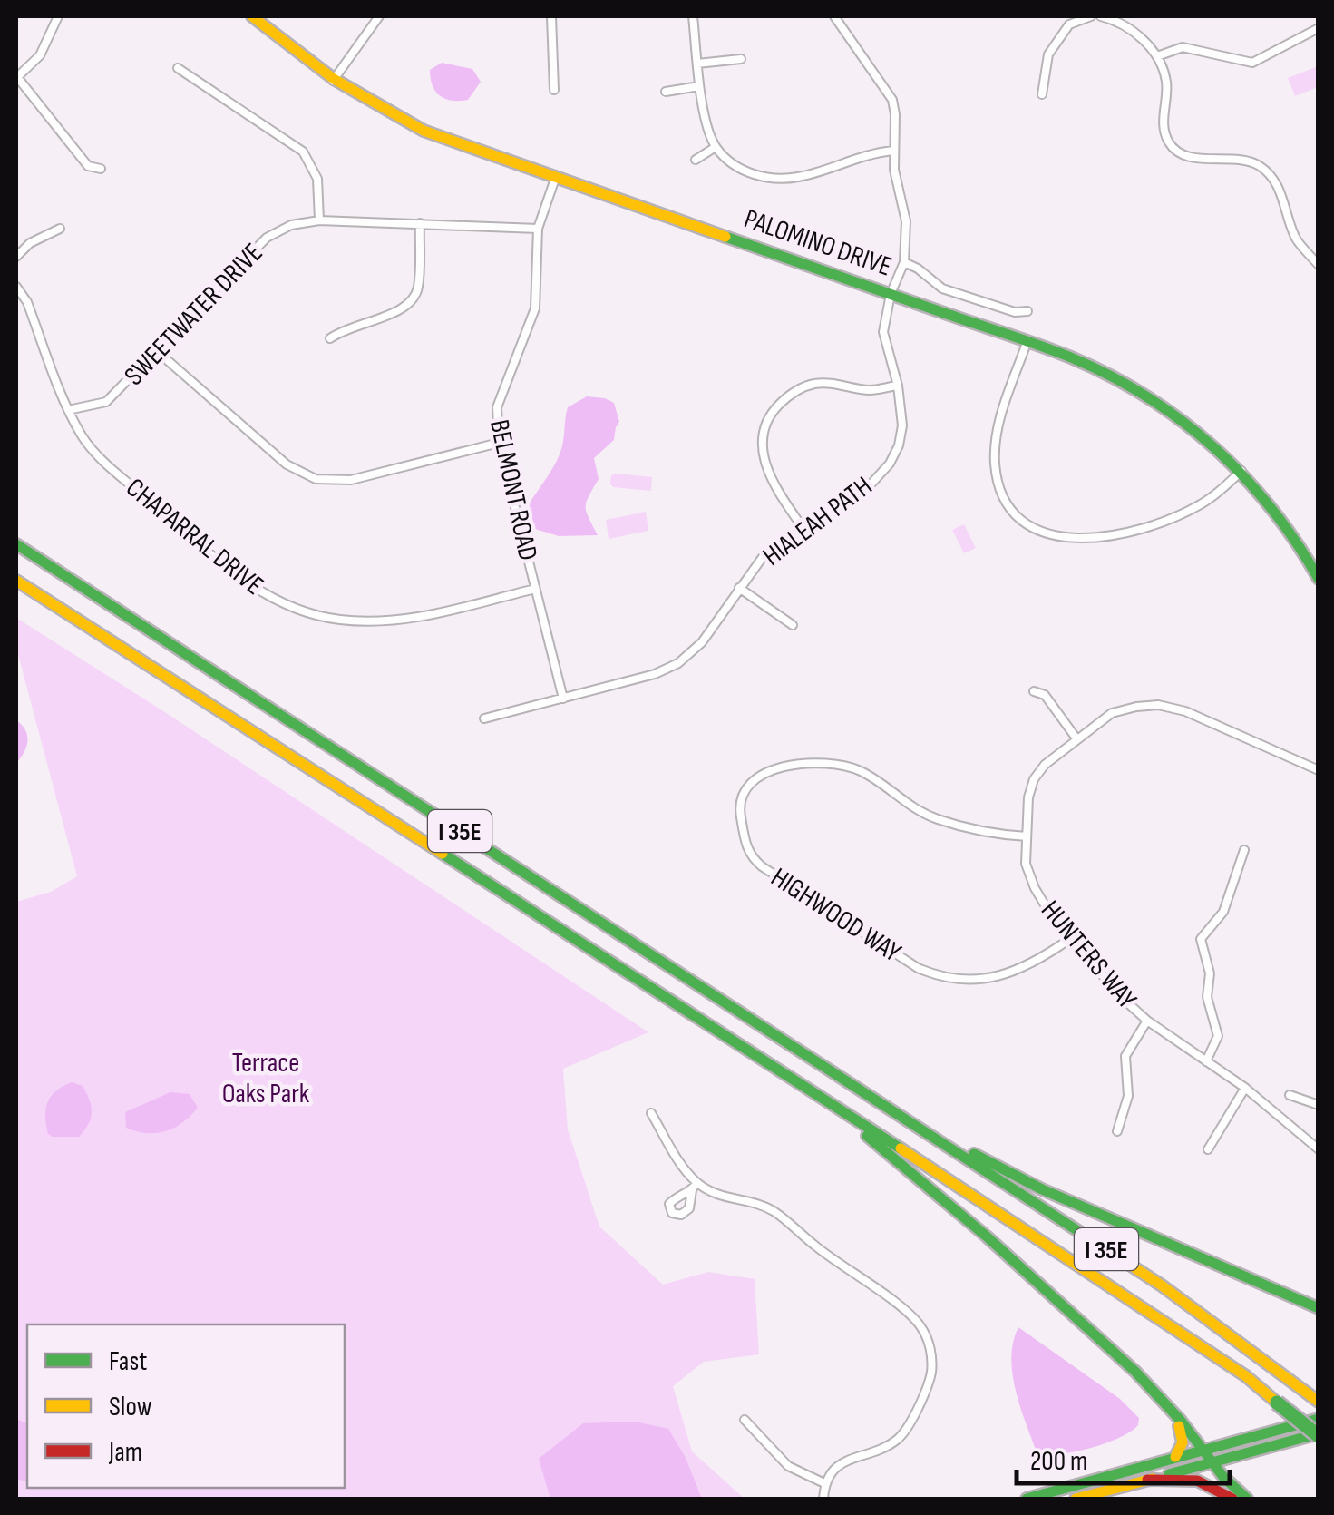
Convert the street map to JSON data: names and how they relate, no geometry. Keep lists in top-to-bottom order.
{
  "streets": {
    "main road": ["PALOMINO DRIVE", "I 35E"],
    "street": [
      "SWEETWATER DRIVE",
      "BELMONT ROAD",
      "HIALEAH PATH",
      "CHAPARRAL DRIVE",
      "HIGHWOOD WAY",
      "HUNTERS WAY"
    ]
  },
  "crossings": [
    ["PALOMINO DRIVE", "BELMONT ROAD"],
    ["PALOMINO DRIVE", "HIALEAH PATH"],
    ["SWEETWATER DRIVE", "BELMONT ROAD"],
    ["SWEETWATER DRIVE", "CHAPARRAL DRIVE"],
    ["BELMONT ROAD", "HIALEAH PATH"],
    ["BELMONT ROAD", "CHAPARRAL DRIVE"],
    ["HIGHWOOD WAY", "HUNTERS WAY"]
  ],
  "parks": ["Terrace Oaks Park"],
  "legend": ["Fast", "Slow", "Jam"],
  "scale_bar": "200 m"
}
